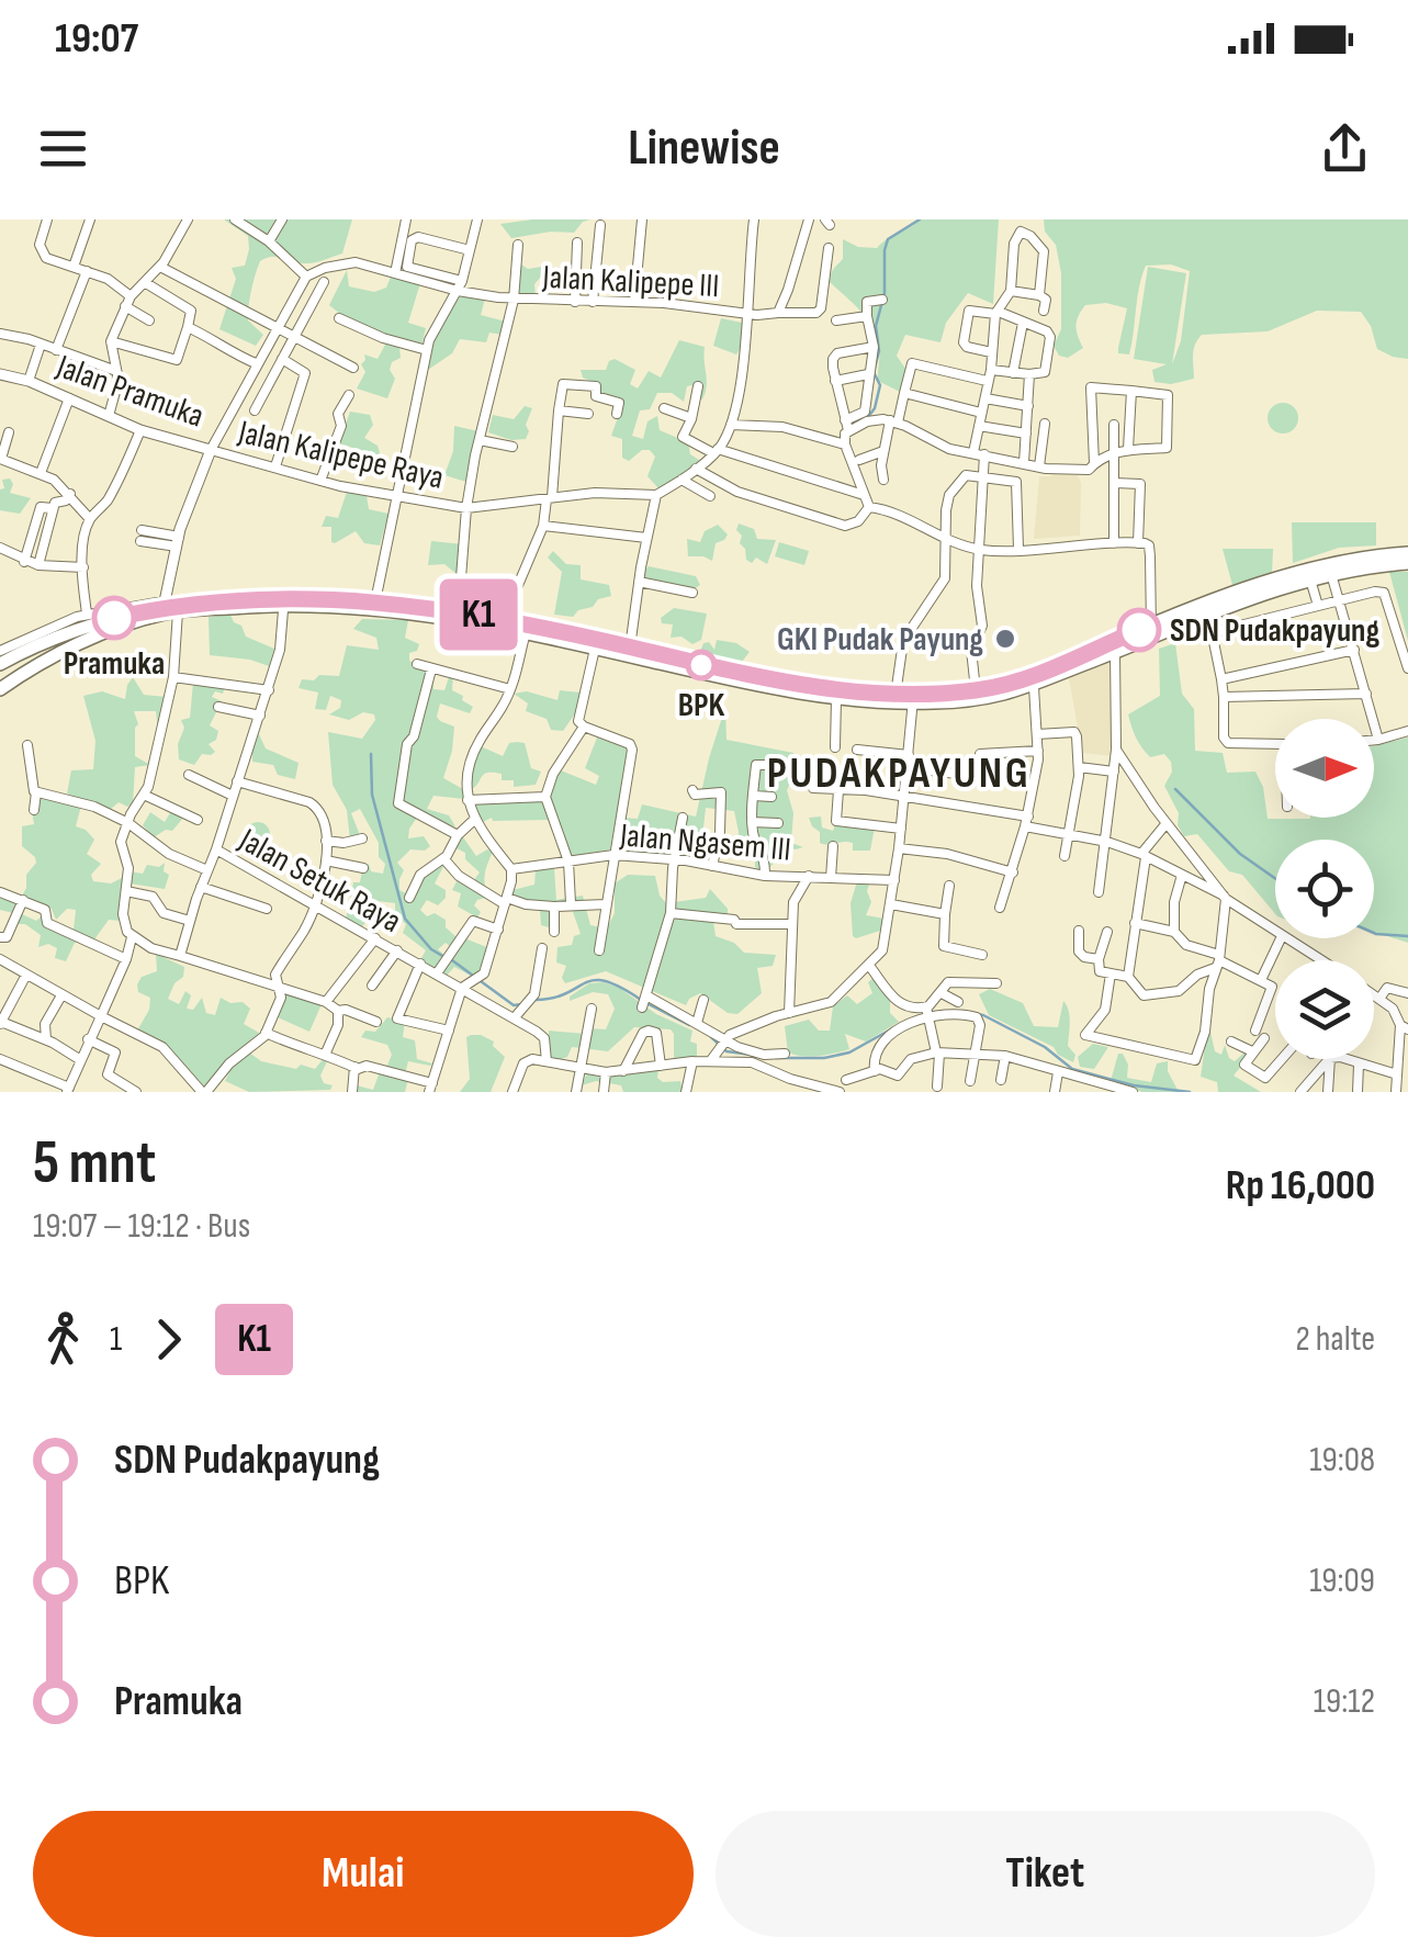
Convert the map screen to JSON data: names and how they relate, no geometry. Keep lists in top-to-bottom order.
{
  "streets": {
    "main road": ["Jalan Pramuka"],
    "street": [
      "Jalan Kalipepe III",
      "Jalan Kalipepe Raya",
      "Jalan Ngasem III",
      "Jalan Setuk Raya"
    ]
  },
  "crossings": [
    ["Jalan Kalipepe III", "Jalan Kalipepe Raya"],
    ["Jalan Pramuka", "Jalan Kalipepe Raya"]
  ],
  "districts": ["PUDAKPAYUNG"],
  "places": [
    "Pramuka",
    "SDN Pudakpayung",
    "GKI Pudak Payung",
    "BPK"
  ],
  "lines": ["bus line K1"],
  "north": "right",
  "page": {
    "status": "19:07",
    "header": "Linewise",
    "on_map": "K1",
    "heading": ["5 mnt", "19:07 – 19:12 · Bus", "Rp 16,000"],
    "legs": ["1", "K1", "2 halte"],
    "list": [
      {
        "name": "SDN Pudakpayung",
        "value": "19:08"
      },
      {
        "name": "BPK",
        "value": "19:09"
      },
      {
        "name": "Pramuka",
        "value": "19:12"
      }
    ],
    "buttons": ["Mulai", "Tiket"]
  }
}
